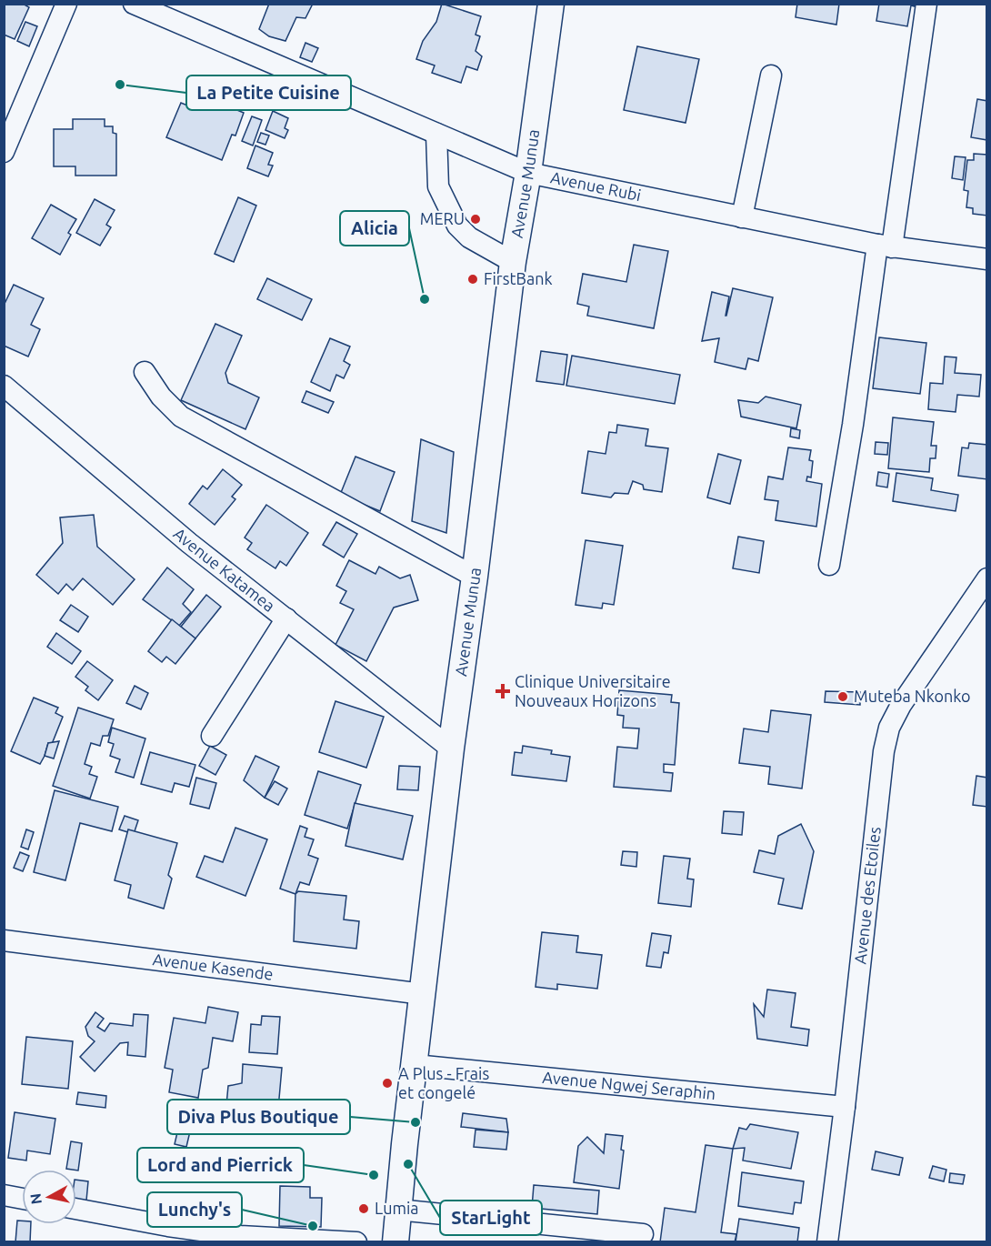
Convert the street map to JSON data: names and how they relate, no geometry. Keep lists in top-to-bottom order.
{
  "streets": {
    "main road": ["Avenue Munua"],
    "street": [
      "Avenue Rubi",
      "Avenue Katamea",
      "Avenue des Etoiles",
      "Avenue Kasende",
      "Avenue Ngwej Seraphin"
    ]
  },
  "crossings": [
    ["Avenue Munua", "Avenue Rubi"],
    ["Avenue Munua", "Avenue Katamea"],
    ["Avenue Munua", "Avenue Kasende"],
    ["Avenue Munua", "Avenue Ngwej Seraphin"],
    ["Avenue des Etoiles", "Avenue Ngwej Seraphin"]
  ],
  "places": {
    "other": [
      "La Petite Cuisine",
      "MERU",
      "FirstBank",
      "Alicia",
      "Muteba Nkonko",
      "A Plus - Frais et congelé",
      "Diva Plus Boutique",
      "StarLight",
      "Lord and Pierrick",
      "Lumia",
      "Lunchy's"
    ],
    "health": ["Clinique Universitaire Nouveaux Horizons"]
  },
  "north": "left"
}
